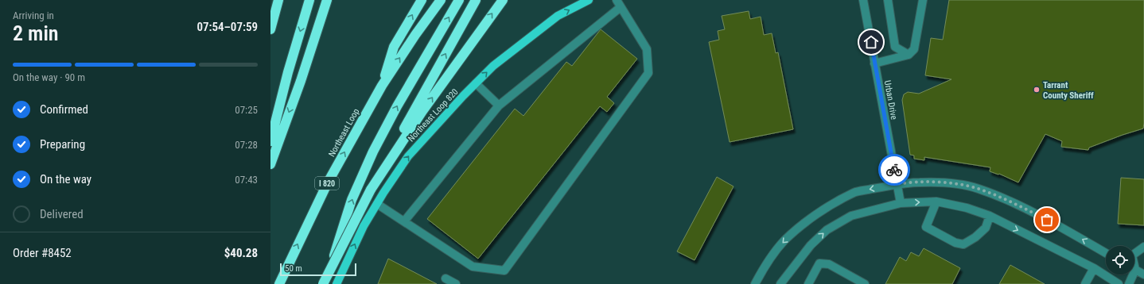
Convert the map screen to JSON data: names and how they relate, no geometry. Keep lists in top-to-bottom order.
{
  "streets": {
    "highway": ["Northeast Loop", "I 820"],
    "main road": ["Northeast Loop 820"],
    "street": ["Urban Drive"]
  },
  "one_way": ["Northeast Loop 820"],
  "places": ["Tarrant County Sheriff"],
  "scale_bar": "50 m",
  "page": {
    "heading": ["2 min", "Arriving in", "07:54–07:59"],
    "panel": ["Order #8452", "$40.28"],
    "bar": "On the way · 90 m",
    "list": [
      ["Confirmed", "07:25"],
      ["Preparing", "07:28"],
      ["On the way", "07:43"],
      "Delivered"
    ],
    "scale": "50 m"
  }
}
